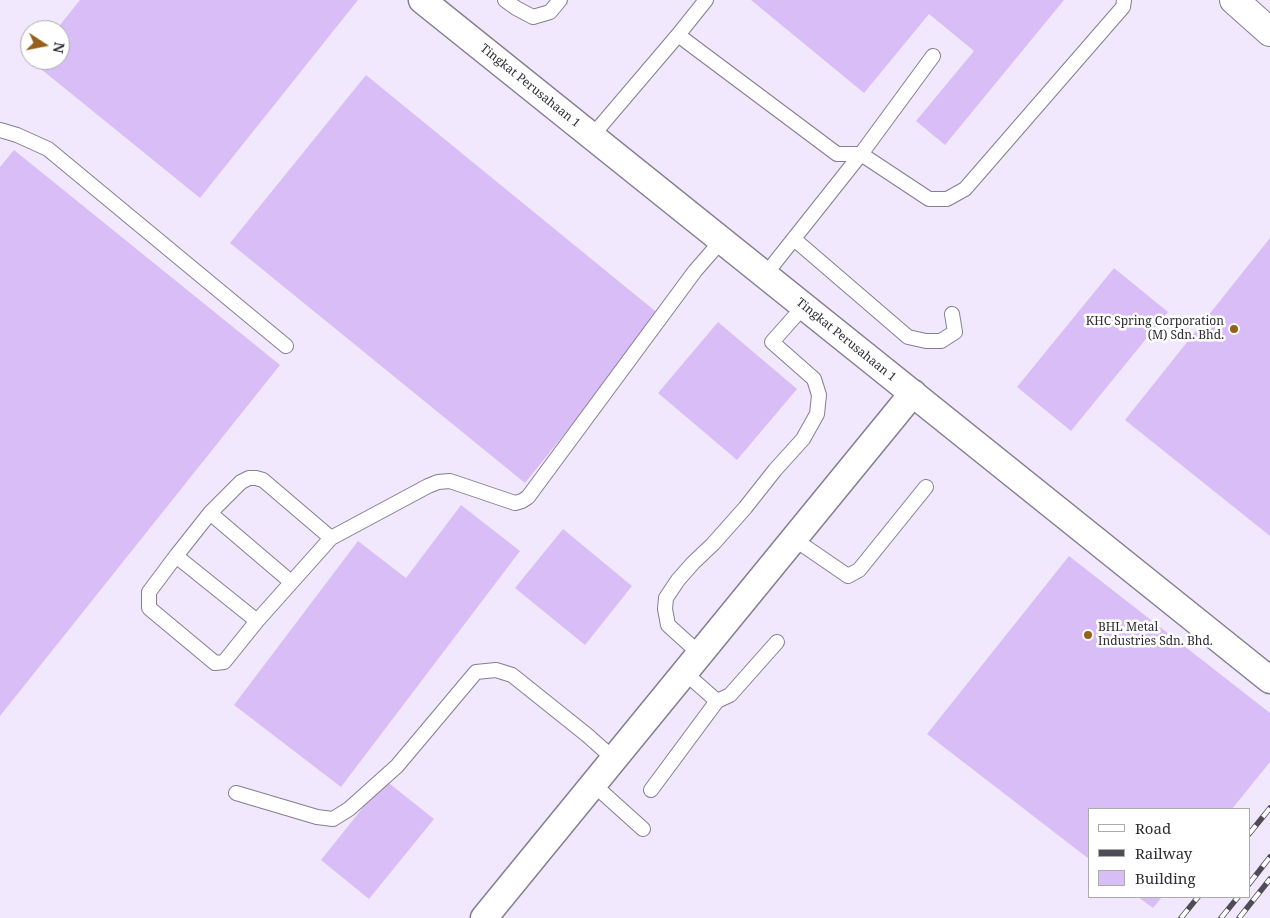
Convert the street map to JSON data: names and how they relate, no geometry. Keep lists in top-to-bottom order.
{
  "streets": {
    "street": ["Tingkat Perusahaan 1"]
  },
  "places": ["KHC Spring Corporation (M) Sdn. Bhd.", "BHL Metal Industries Sdn. Bhd."],
  "legend": ["Road", "Railway", "Building"],
  "north": "right"
}
